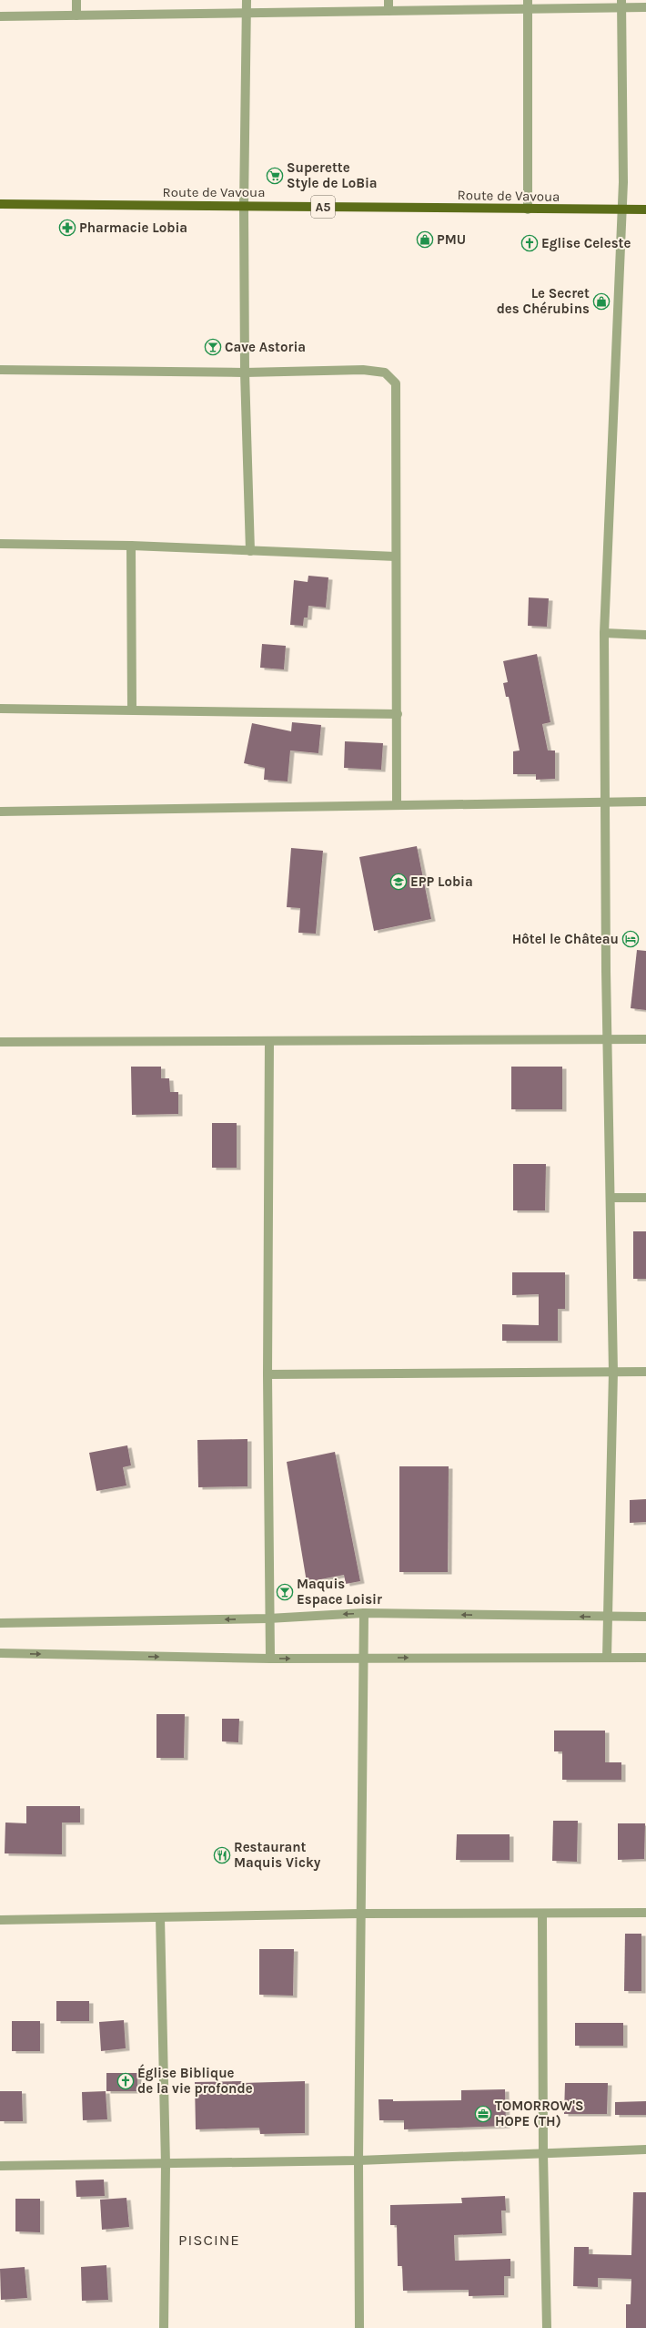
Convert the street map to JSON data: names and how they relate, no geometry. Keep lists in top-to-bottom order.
{
  "streets": {
    "main road": ["Route de Vavoua", "A5"]
  },
  "districts": ["PISCINE"],
  "places": {
    "supermarket": ["Superette Style de LoBia"],
    "pharmacy": ["Pharmacie Lobia"],
    "shop": ["PMU", "Le Secret des Chérubins"],
    "church": ["Eglise Celeste", "Église Biblique de la vie profonde"],
    "bar": ["Cave Astoria", "Maquis Espace Loisir"],
    "school or university": ["EPP Lobia"],
    "hotel": ["Hôtel le Château"],
    "restaurant": ["Restaurant Maquis Vicky"],
    "office": ["TOMORROW'S HOPE (TH)"]
  }
}
